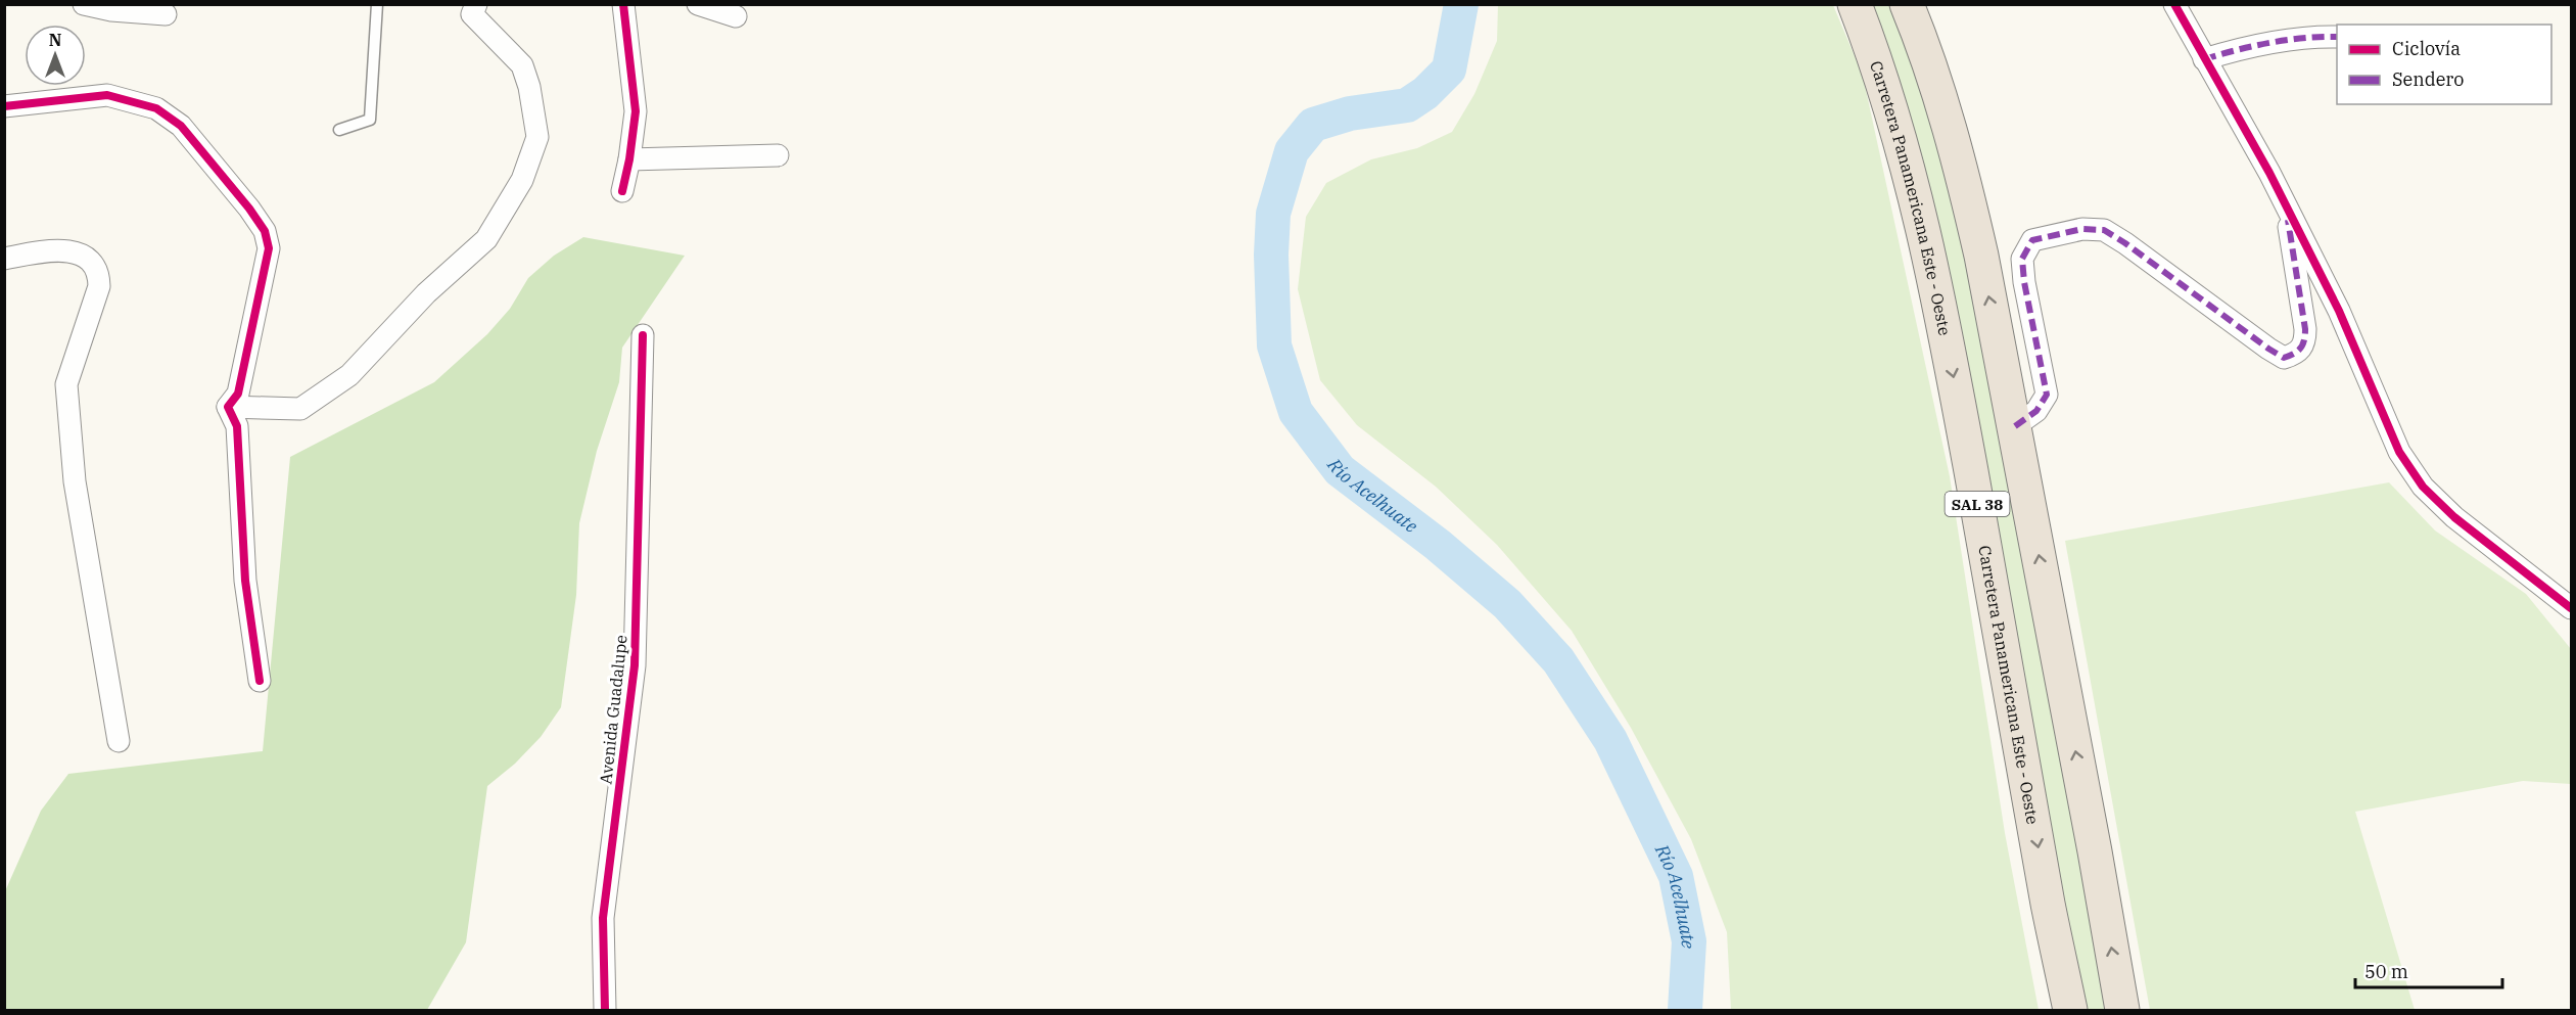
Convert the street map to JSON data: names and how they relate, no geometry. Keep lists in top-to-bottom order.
{
  "streets": {
    "highway": ["Carretera Panamericana Este - Oeste", "SAL 38"],
    "street": ["Avenida Guadalupe"]
  },
  "water": ["Río Acelhuate"],
  "legend": ["Ciclovía", "Sendero"],
  "scale_bar": "50 m",
  "north": "top"
}
